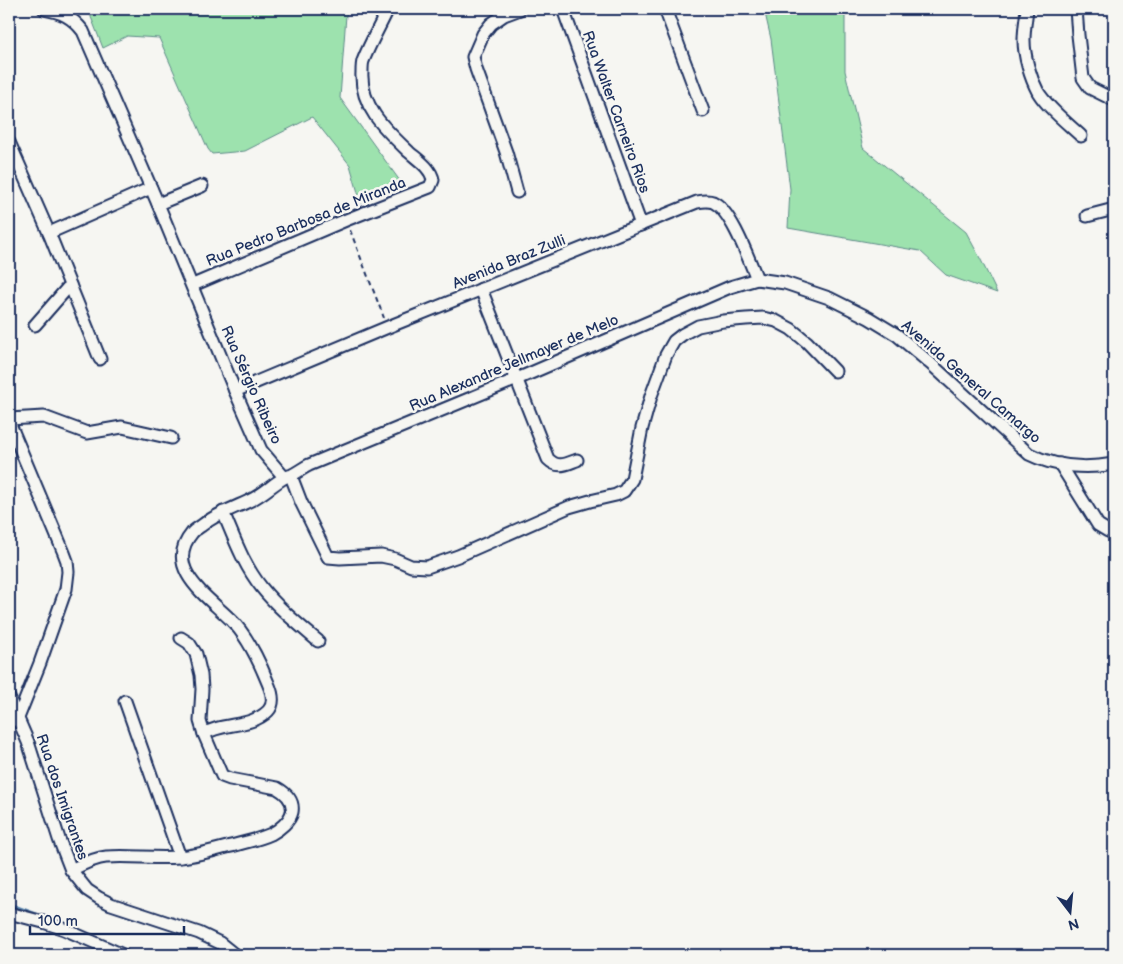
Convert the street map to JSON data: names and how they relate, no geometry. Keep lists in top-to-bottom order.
{
  "streets": {
    "street": [
      "Rua Walter Carneiro Rios",
      "Rua Pedro Barbosa de Miranda",
      "Avenida Braz Zulli",
      "Rua Alexandre Jellmayer de Melo",
      "Avenida General Camargo",
      "Rua Sérgio Ribeiro",
      "Rua dos Imigrantes"
    ]
  },
  "crossings": [
    ["Rua Walter Carneiro Rios", "Avenida Braz Zulli"],
    ["Rua Pedro Barbosa de Miranda", "Rua Sérgio Ribeiro"],
    ["Avenida Braz Zulli", "Rua Alexandre Jellmayer de Melo"],
    ["Avenida Braz Zulli", "Avenida General Camargo"],
    ["Avenida Braz Zulli", "Rua Sérgio Ribeiro"],
    ["Rua Alexandre Jellmayer de Melo", "Avenida General Camargo"],
    ["Rua Alexandre Jellmayer de Melo", "Rua Sérgio Ribeiro"]
  ],
  "scale_bar": "100 m",
  "north": "bottom"
}
